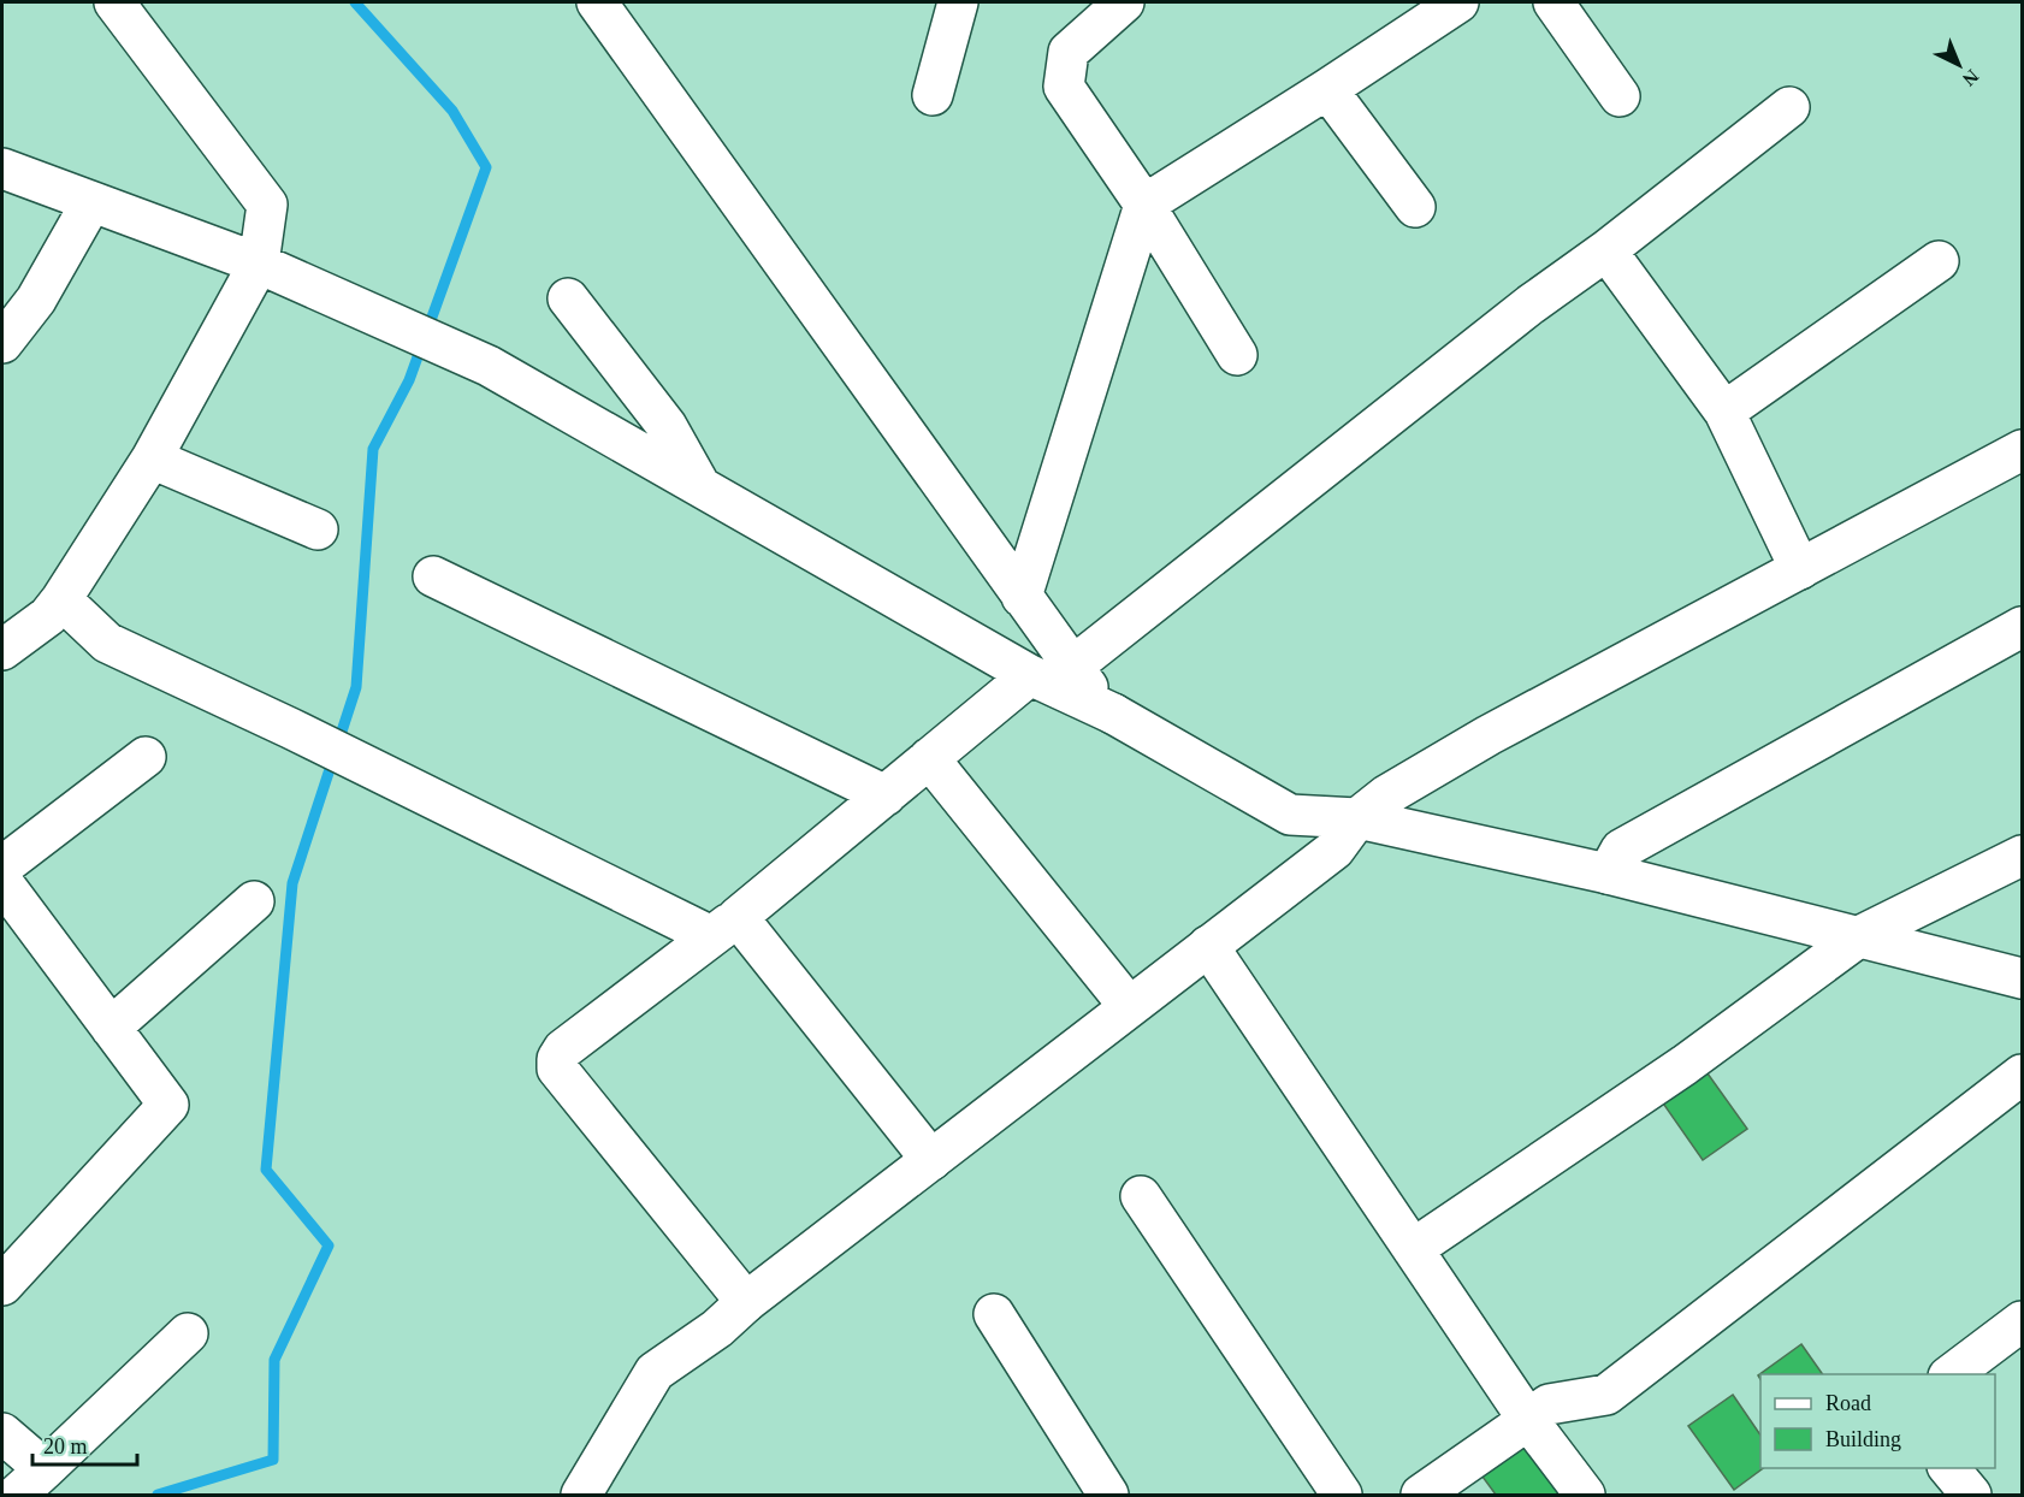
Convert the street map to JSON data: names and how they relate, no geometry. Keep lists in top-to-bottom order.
{
  "legend": ["Road", "Building"],
  "scale_bar": "20 m",
  "north": "bottom right"
}
